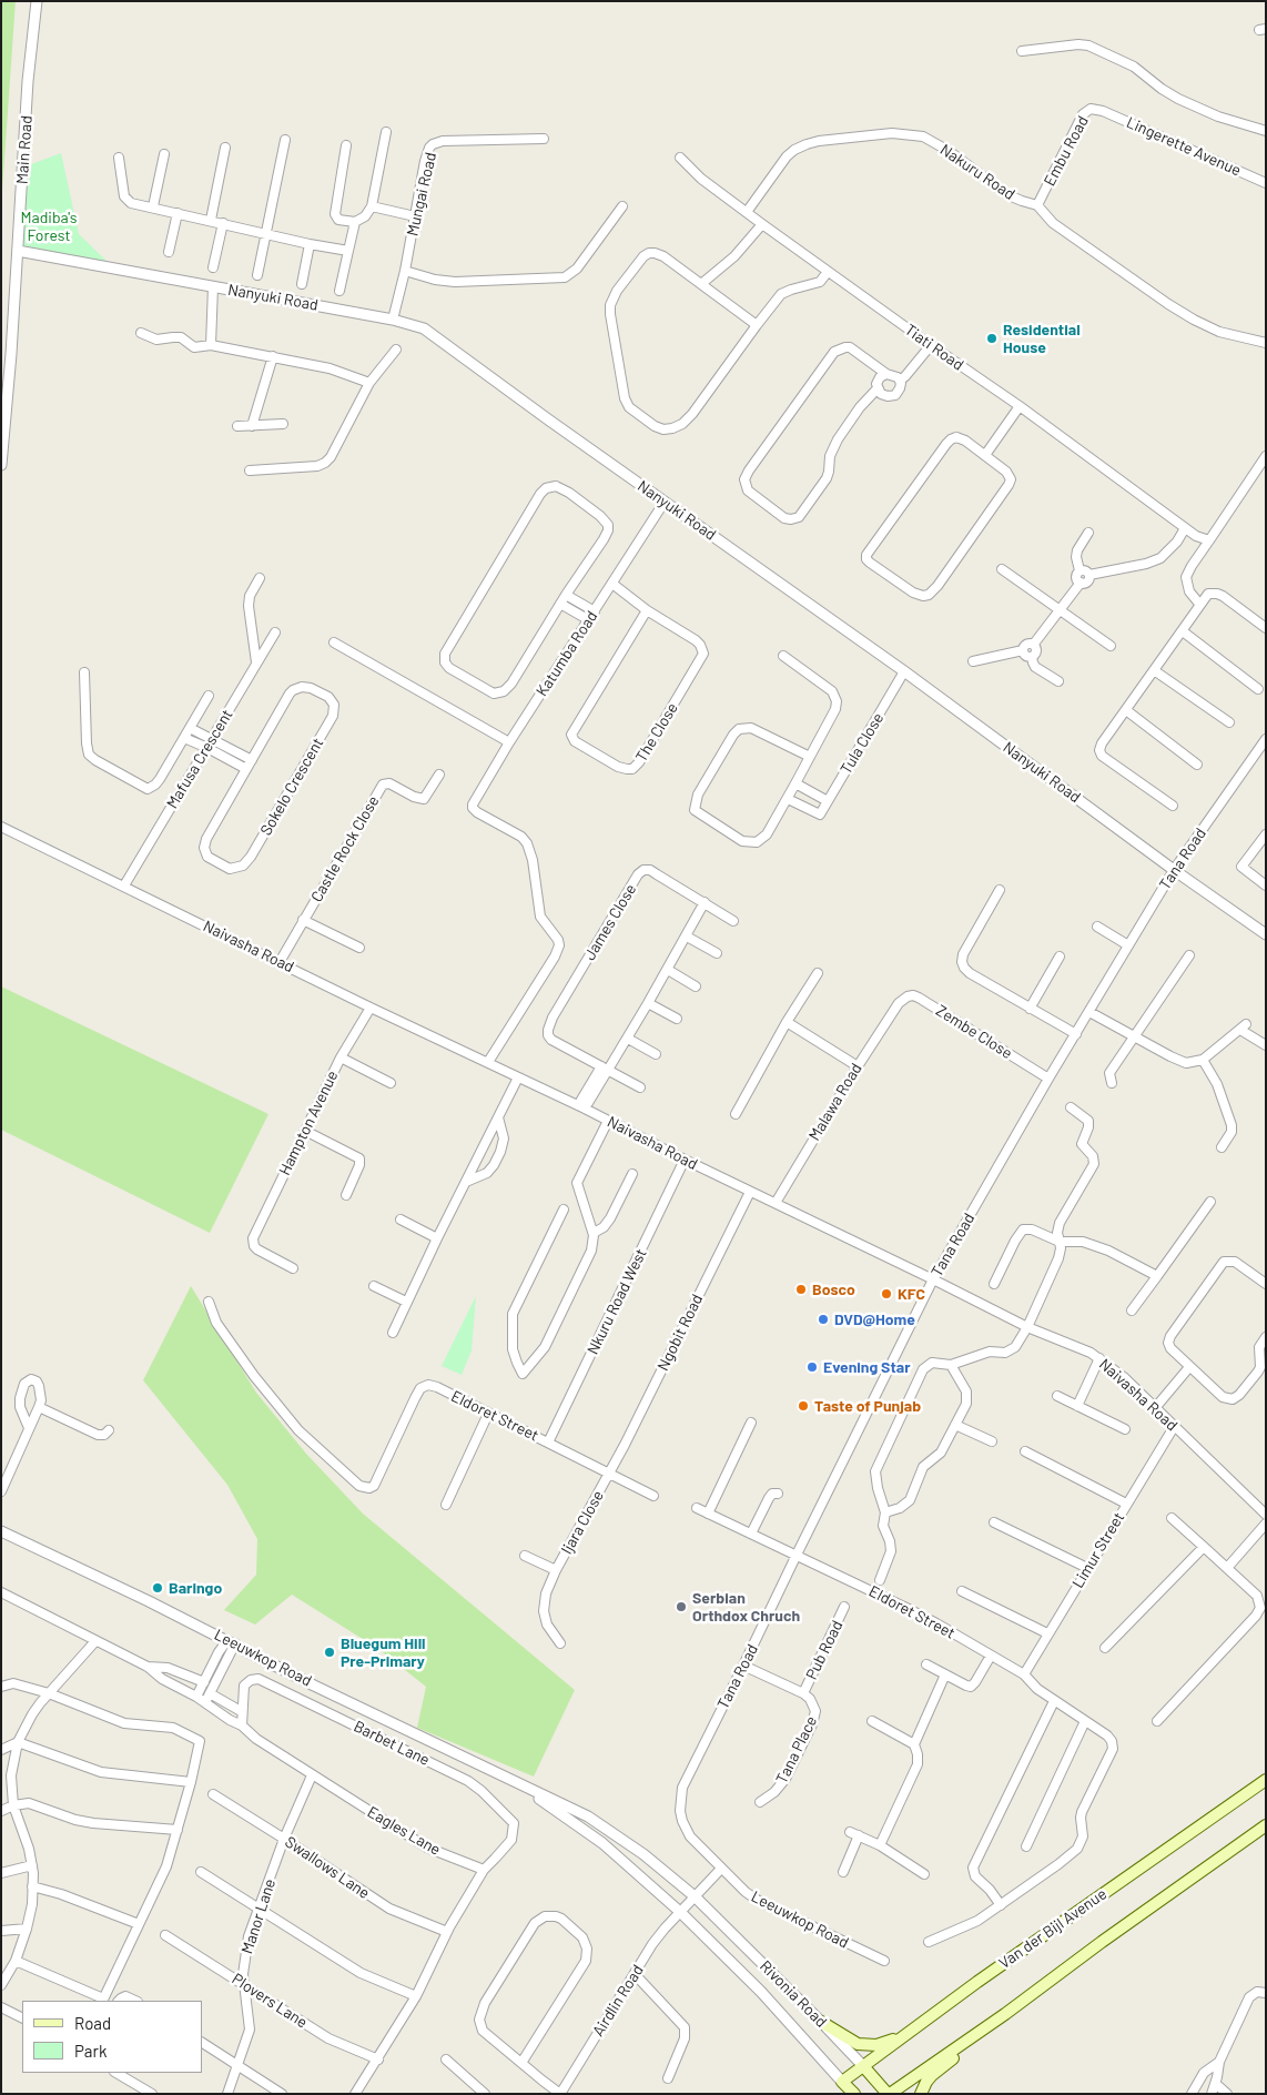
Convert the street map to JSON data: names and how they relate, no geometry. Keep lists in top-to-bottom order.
{
  "streets": {
    "main road": ["Van der Bijl Avenue", "Rivonia Road"],
    "street": [
      "Lingerette Avenue",
      "Main Road",
      "Embu Road",
      "Nakuru Road",
      "Mungai Road",
      "Nanyuki Road",
      "Tiati Road",
      "Katumba Road",
      "The Close",
      "Tula Close",
      "Mafusa Crescent",
      "Sokelo Crescent",
      "Castle Rock Close",
      "Tana Road",
      "James Close",
      "Naivasha Road",
      "Zembe Close",
      "Malawa Road",
      "Hampton Avenue",
      "Nkuru Road West",
      "Ngobit Road",
      "Eldoret Street",
      "Ijara Close",
      "Limur Street",
      "Pub Road",
      "Leeuwkop Road",
      "Barbet Lane",
      "Tana Place",
      "Eagles Lane",
      "Swallows Lane",
      "Manor Lane",
      "Plovers Lane",
      "Airdlin Road"
    ]
  },
  "crossings": [
    ["Lingerette Avenue", "Embu Road"],
    ["Main Road", "Nanyuki Road"],
    ["Embu Road", "Nakuru Road"],
    ["Nakuru Road", "Tiati Road"],
    ["Mungai Road", "Nanyuki Road"],
    ["Nanyuki Road", "Katumba Road"],
    ["Nanyuki Road", "Tula Close"],
    ["Nanyuki Road", "Tana Road"],
    ["Katumba Road", "The Close"],
    ["Katumba Road", "James Close"],
    ["Mafusa Crescent", "Naivasha Road"],
    ["Castle Rock Close", "Naivasha Road"],
    ["Tana Road", "Naivasha Road"],
    ["Tana Road", "Zembe Close"],
    ["Tana Road", "Eldoret Street"],
    ["Tana Road", "Leeuwkop Road"],
    ["Tana Road", "Tana Place"],
    ["James Close", "Naivasha Road"],
    ["Naivasha Road", "Malawa Road"],
    ["Naivasha Road", "Hampton Avenue"],
    ["Naivasha Road", "Nkuru Road West"],
    ["Naivasha Road", "Ngobit Road"],
    ["Naivasha Road", "Limur Street"],
    ["Zembe Close", "Malawa Road"],
    ["Nkuru Road West", "Eldoret Street"],
    ["Ngobit Road", "Eldoret Street"],
    ["Ngobit Road", "Ijara Close"],
    ["Eldoret Street", "Ijara Close"],
    ["Eldoret Street", "Limur Street"],
    ["Pub Road", "Tana Place"],
    ["Leeuwkop Road", "Rivonia Road"],
    ["Leeuwkop Road", "Airdlin Road"],
    ["Barbet Lane", "Eagles Lane"],
    ["Eagles Lane", "Manor Lane"],
    ["Swallows Lane", "Manor Lane"],
    ["Manor Lane", "Plovers Lane"],
    ["Van der Bijl Avenue", "Rivonia Road"],
    ["Rivonia Road", "Airdlin Road"]
  ],
  "parks": ["Madiba's Forest"],
  "places": [
    "Residential House",
    "Bosco",
    "KFC",
    "DVD@Home",
    "Evening Star",
    "Taste of Punjab",
    "Baringo",
    "Serbian Orthdox Chruch",
    "Bluegum Hill Pre-Primary"
  ],
  "legend": ["Road", "Park"]
}
